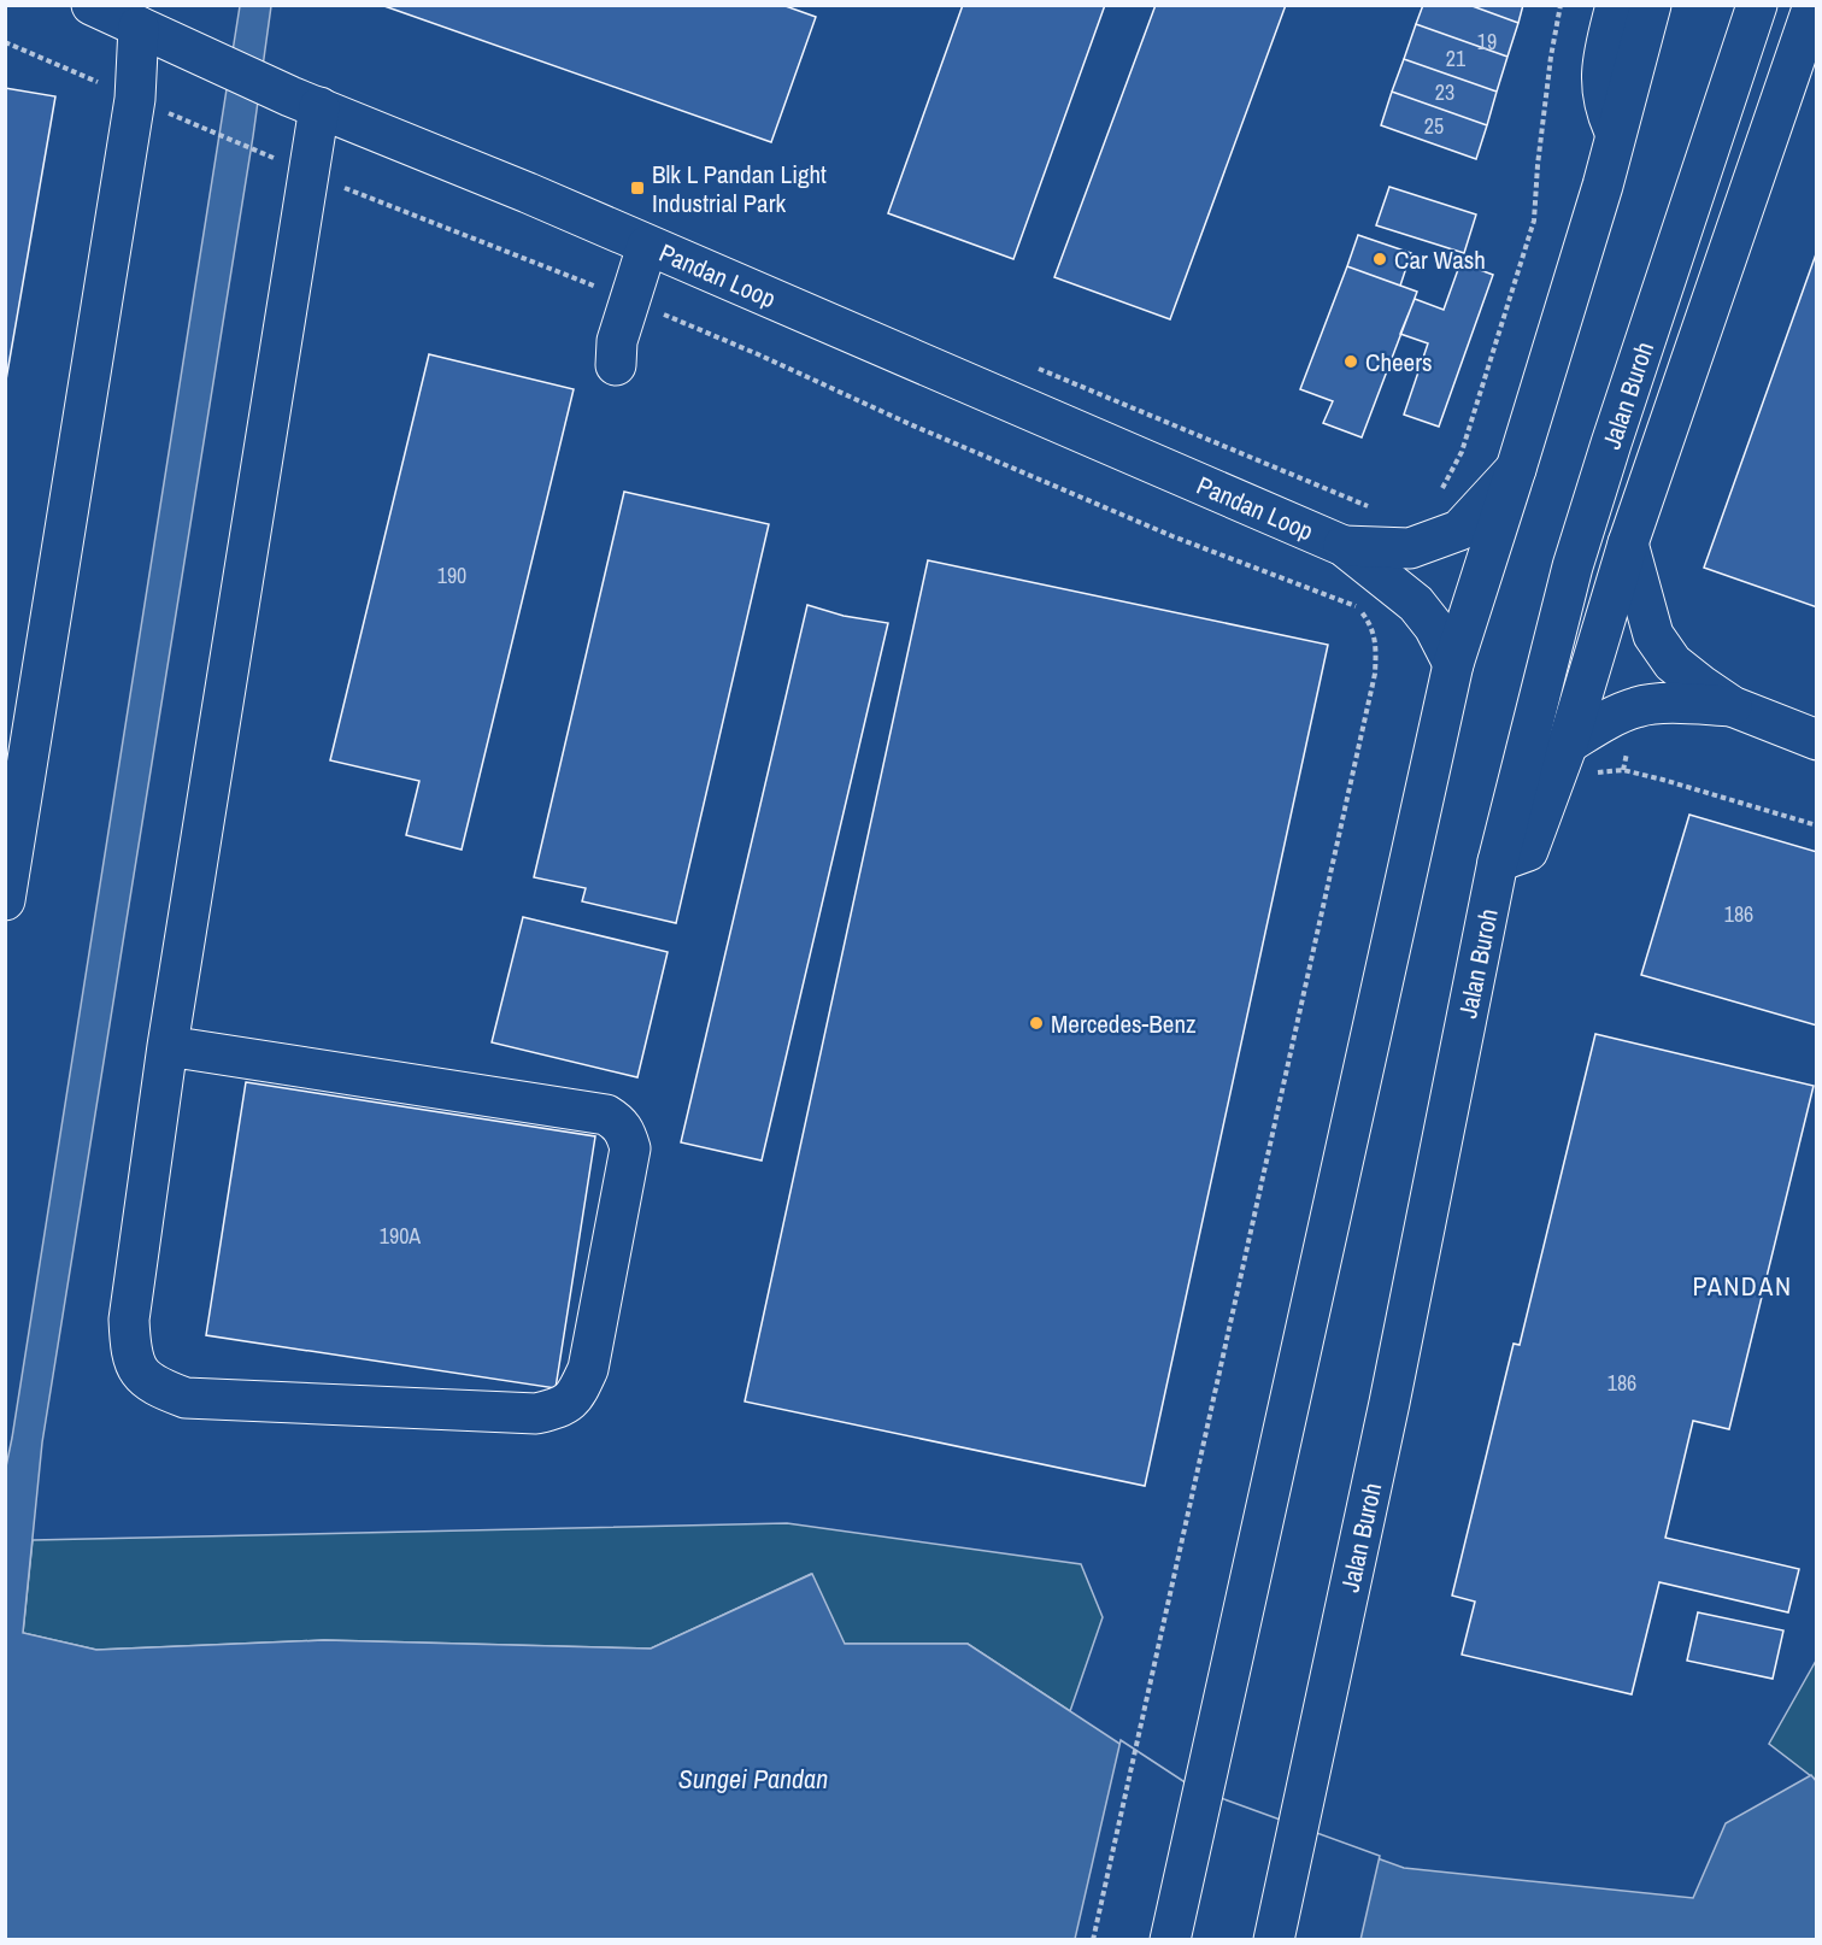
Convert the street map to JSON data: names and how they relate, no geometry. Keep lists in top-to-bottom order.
{
  "streets": {
    "main road": ["Pandan Loop", "Jalan Buroh"]
  },
  "districts": ["PANDAN"],
  "water": ["Sungei Pandan"],
  "places": {
    "transit": ["Blk L Pandan Light Industrial Park"],
    "other": ["Car Wash", "Cheers", "Mercedes-Benz"]
  },
  "house_numbers": [
    "19",
    "21",
    "23",
    "25",
    "190",
    "186",
    "190A",
    "186"
  ]
}
